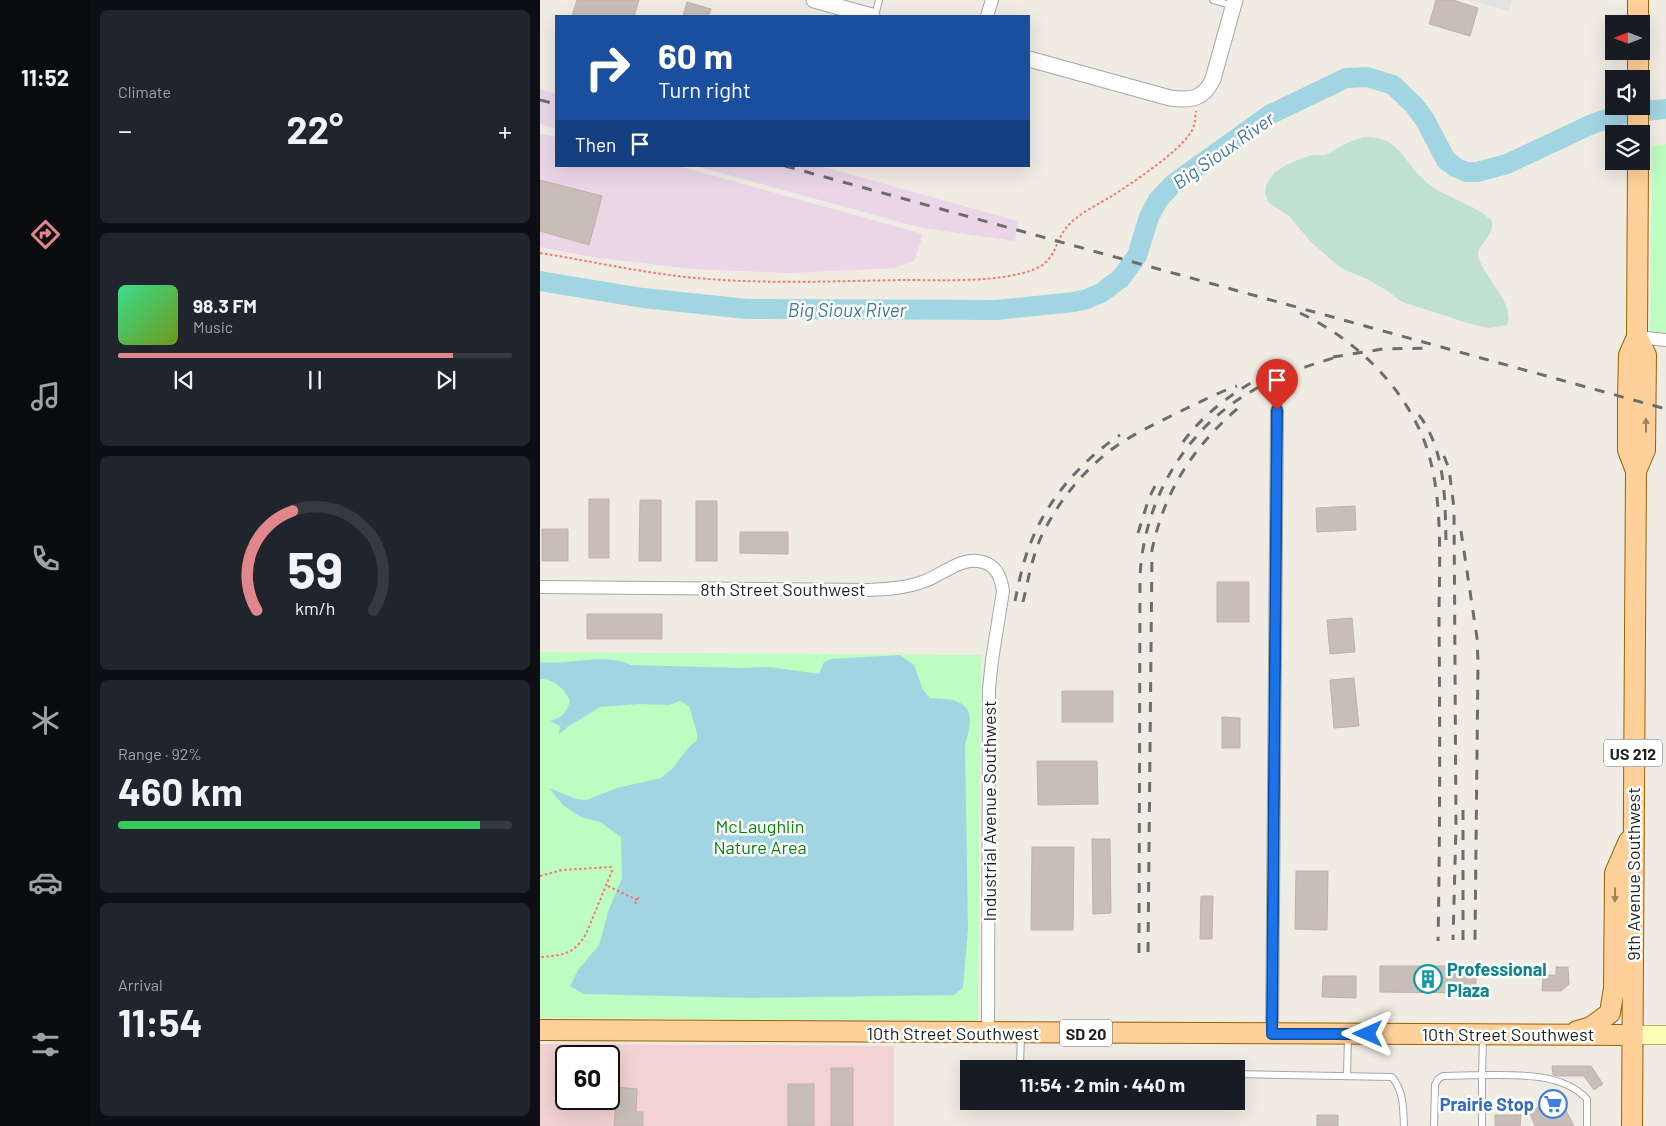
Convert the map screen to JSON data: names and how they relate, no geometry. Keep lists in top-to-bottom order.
{
  "streets": {
    "main road": [
      "US 212",
      "9th Avenue Southwest",
      "10th Street Southwest",
      "SD 20"
    ],
    "street": ["8th Street Southwest", "Industrial Avenue Southwest"]
  },
  "crossings": [
    ["8th Street Southwest", "Industrial Avenue Southwest"],
    ["Industrial Avenue Southwest", "10th Street Southwest"],
    ["9th Avenue Southwest", "10th Street Southwest"]
  ],
  "water": ["Big Sioux River"],
  "parks": ["McLaughlin Nature Area"],
  "places": {
    "building": ["Professional Plaza"],
    "supermarket": ["Prairie Stop"]
  },
  "north": "left",
  "page": {
    "tabs": "11:52",
    "tile": [
      "Climate",
      ["Range · 92%", "460 km"],
      ["Arrival", "11:54"]
    ],
    "turn": ["60 m", "Turn right"],
    "heat": ["−", "22°", "+"],
    "then": "Then",
    "song": ["98.3 FM", "Music"],
    "limit": "60",
    "trip": "11:54 · 2 min · 440 m",
    "gauge": ["59", "km/h"]
  }
}
